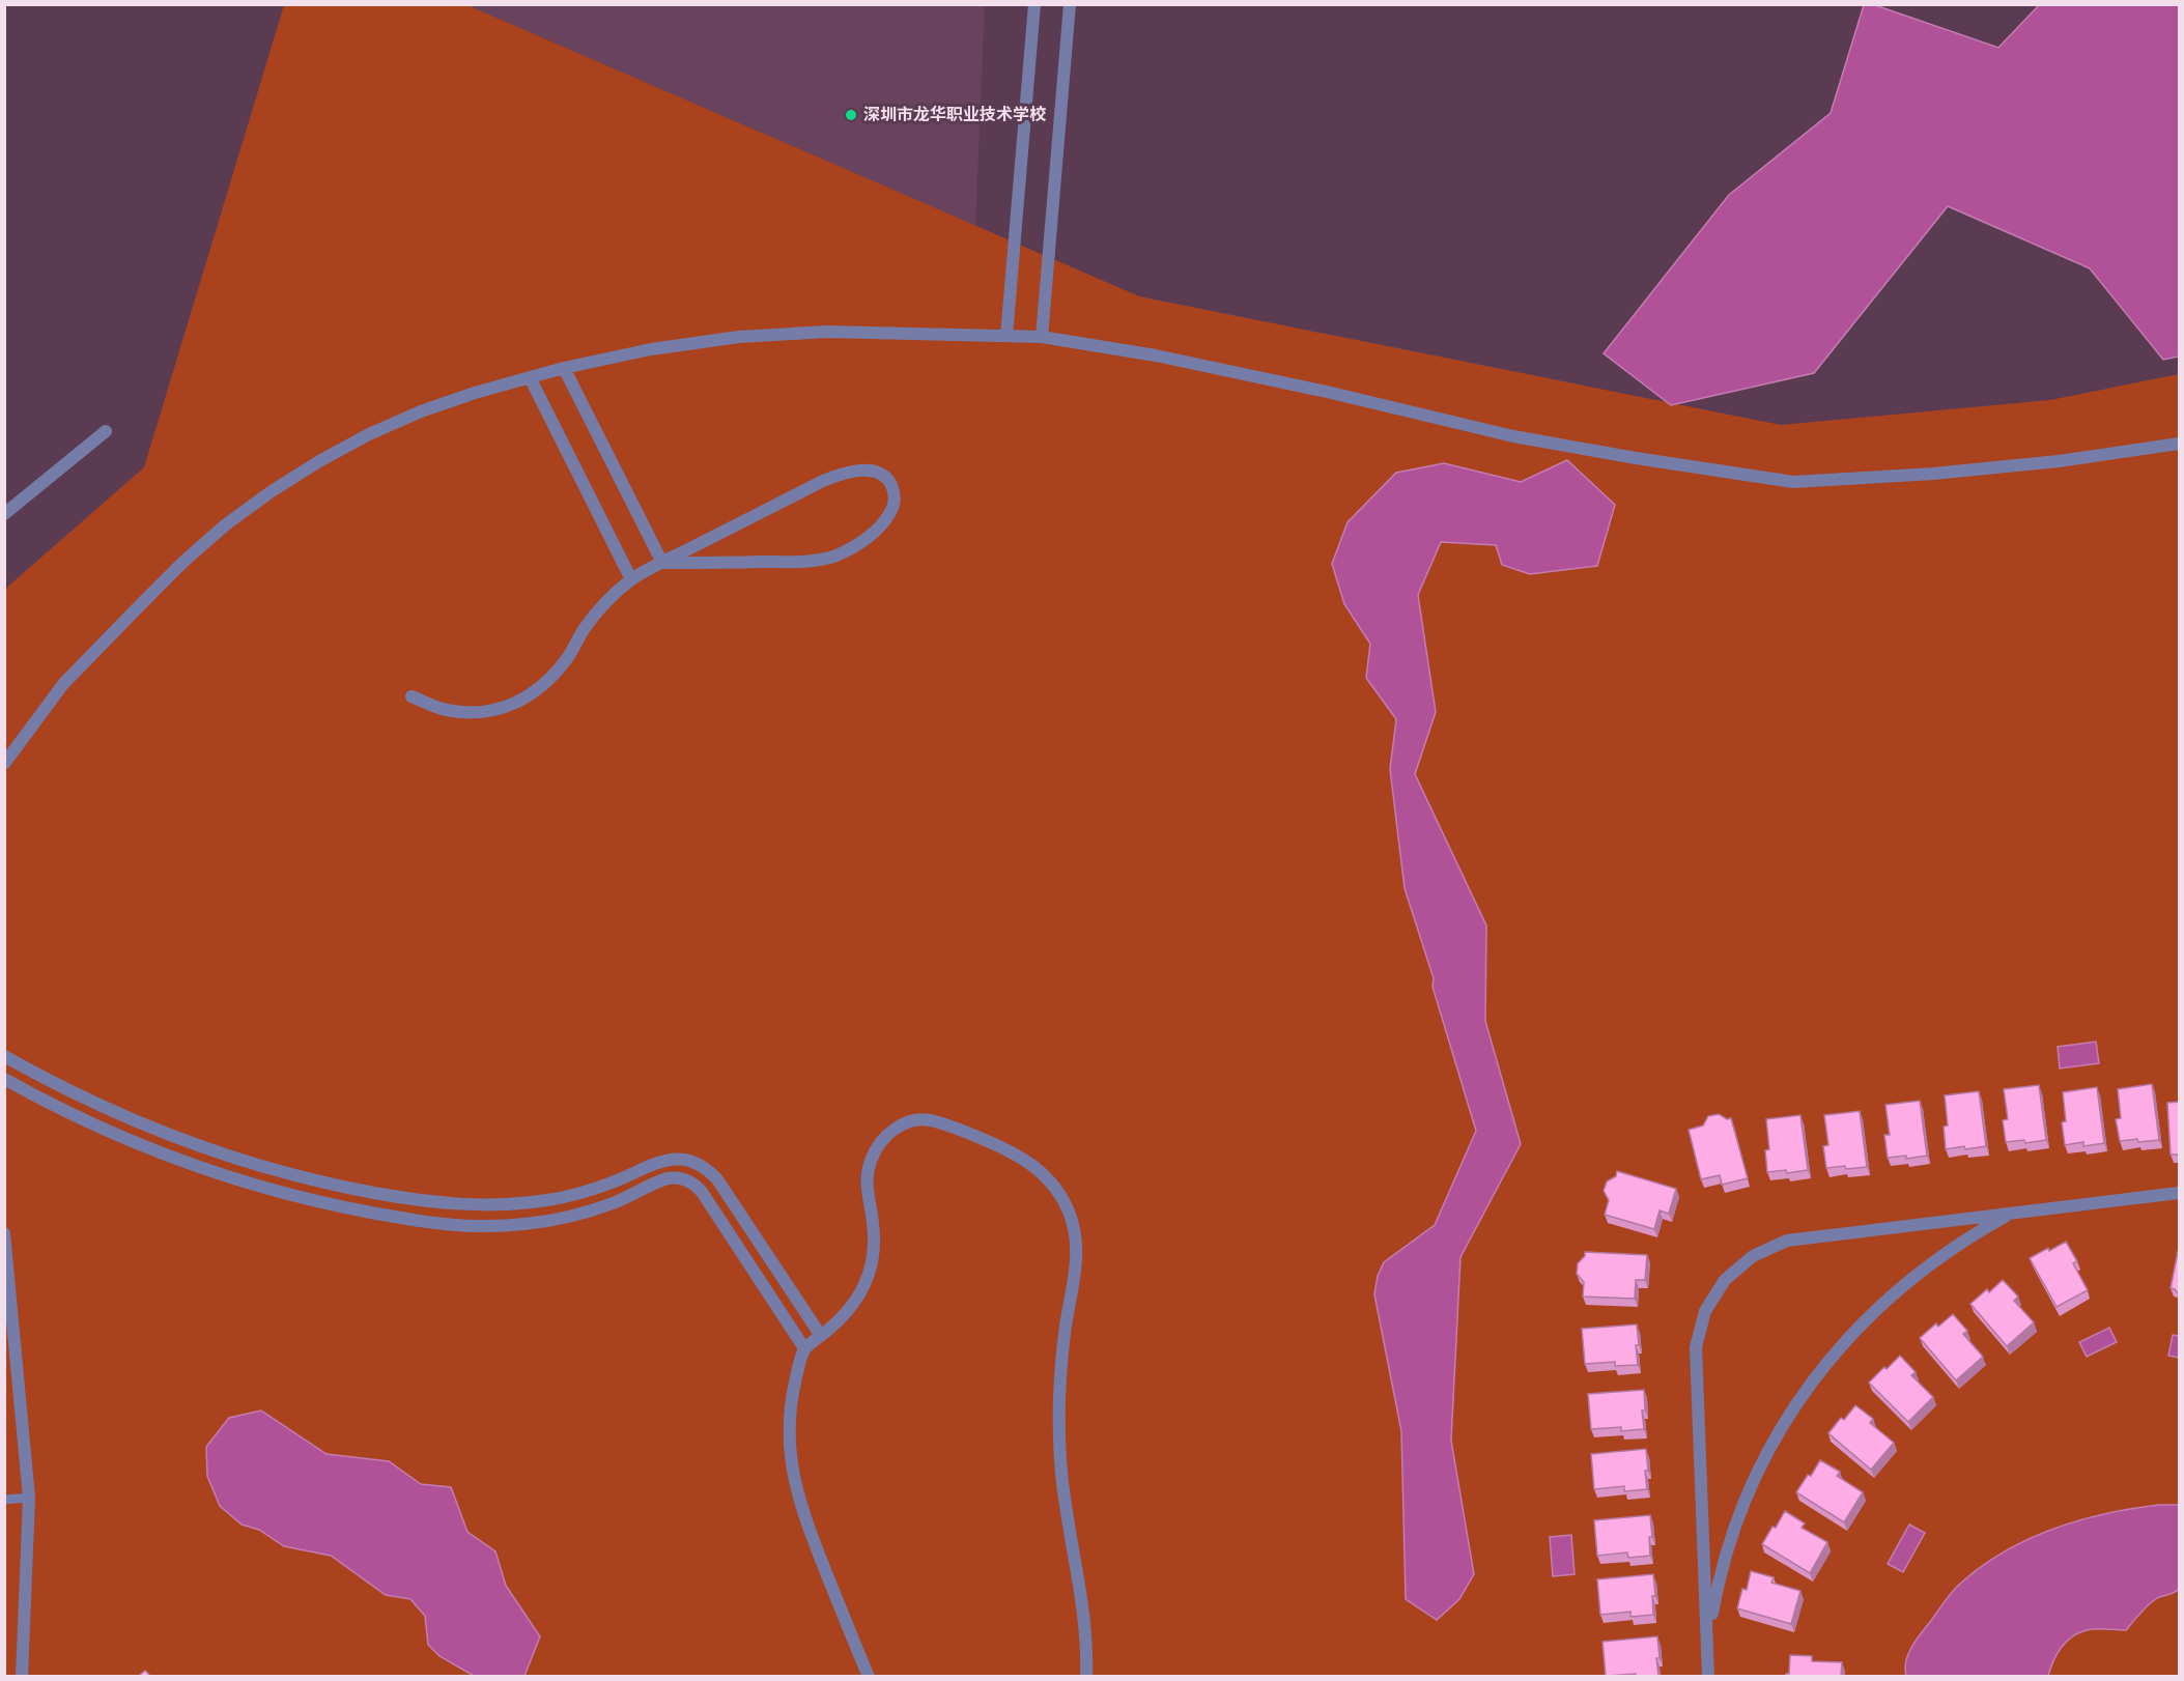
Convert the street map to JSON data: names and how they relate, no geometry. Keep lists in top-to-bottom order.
{
  "places": ["深圳市龙华职业技术学校"]
}
